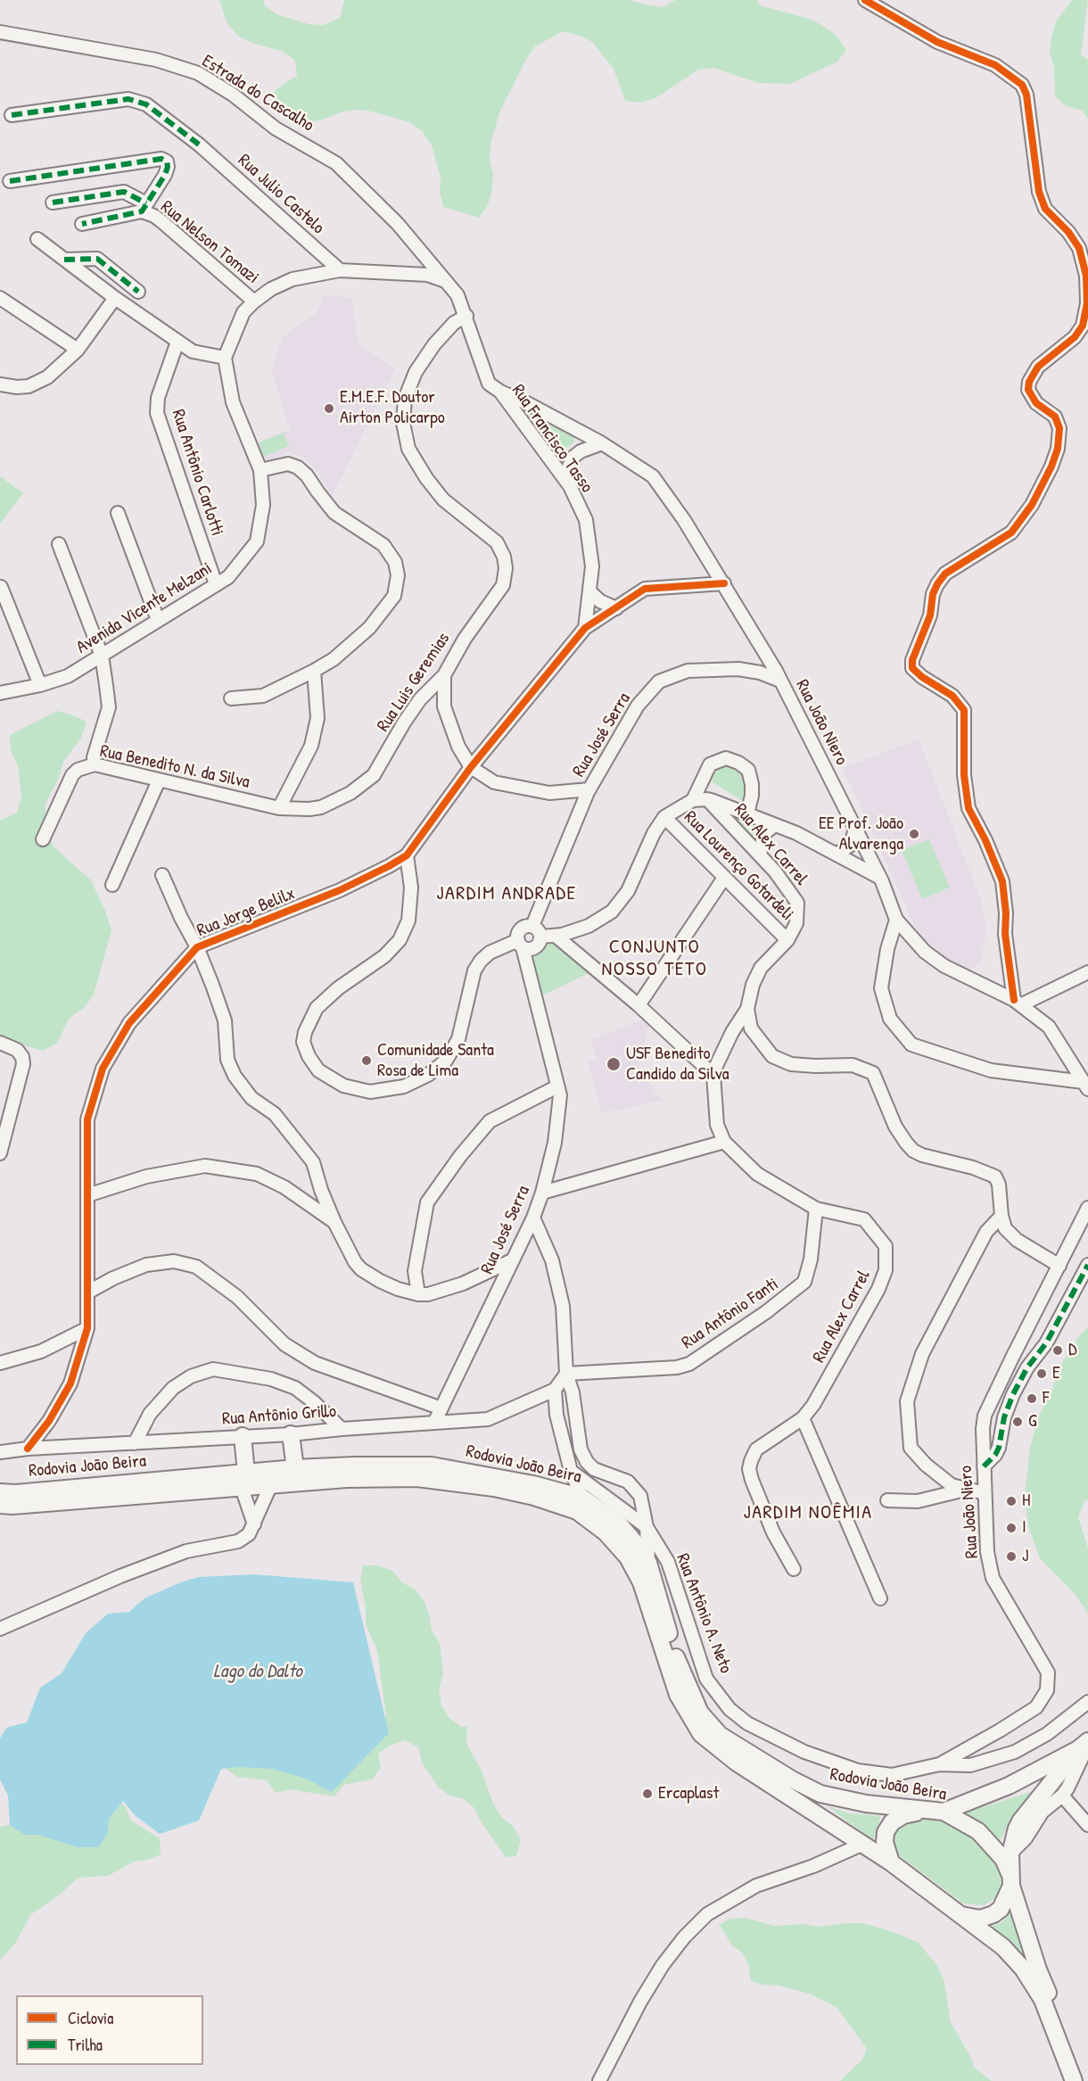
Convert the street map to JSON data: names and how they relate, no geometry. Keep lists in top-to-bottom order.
{
  "streets": {
    "main road": ["Rodovia João Beira"],
    "street": [
      "Estrada do Cascalho",
      "Rua Julio Castelo",
      "Rua Nelson Tomazi",
      "Rua Francisco Tasso",
      "Rua Antônio Carlotti",
      "Avenida Vicente Melzani",
      "Rua Luis Geremias",
      "Rua João Niero",
      "Rua José Serra",
      "Rua Benedito N. da Silva",
      "Rua Alex Carrel",
      "Rua Lourenço Gotardeli",
      "Rua Jorge Belilx",
      "Rua Antônio Fanti",
      "Rua Antônio Grillo",
      "Rua Antônio A. Neto"
    ]
  },
  "crossings": [
    ["Estrada do Cascalho", "Rua Francisco Tasso"],
    ["Rua Francisco Tasso", "Rua Luis Geremias"],
    ["Rua Francisco Tasso", "Rua João Niero"],
    ["Rua Francisco Tasso", "Rua Jorge Belilx"],
    ["Rua Antônio Carlotti", "Avenida Vicente Melzani"],
    ["Rua Luis Geremias", "Rua Benedito N. da Silva"],
    ["Rua João Niero", "Rua José Serra"],
    ["Rua João Niero", "Rua Jorge Belilx"],
    ["Rua João Niero", "Rua Antônio A. Neto"],
    ["Rua José Serra", "Rua Antônio Grillo"],
    ["Rua Alex Carrel", "Rua Lourenço Gotardeli"],
    ["Rua Alex Carrel", "Rua Antônio Fanti"],
    ["Rua Jorge Belilx", "Rua Antônio Grillo"]
  ],
  "districts": ["JARDIM ANDRADE", "CONJUNTO NOSSO TETO", "JARDIM NOÊMIA"],
  "water": ["Lago do Dalto"],
  "places": [
    "E.M.E.F. Doutor Airton Policarpo",
    "EE Prof. João Alvarenga",
    "Comunidade Santa Rosa de Lima",
    "USF Benedito Candido da Silva",
    "D",
    "E",
    "F",
    "G",
    "H",
    "I",
    "J",
    "Ercaplast"
  ],
  "legend": ["Ciclovia", "Trilha"]
}
